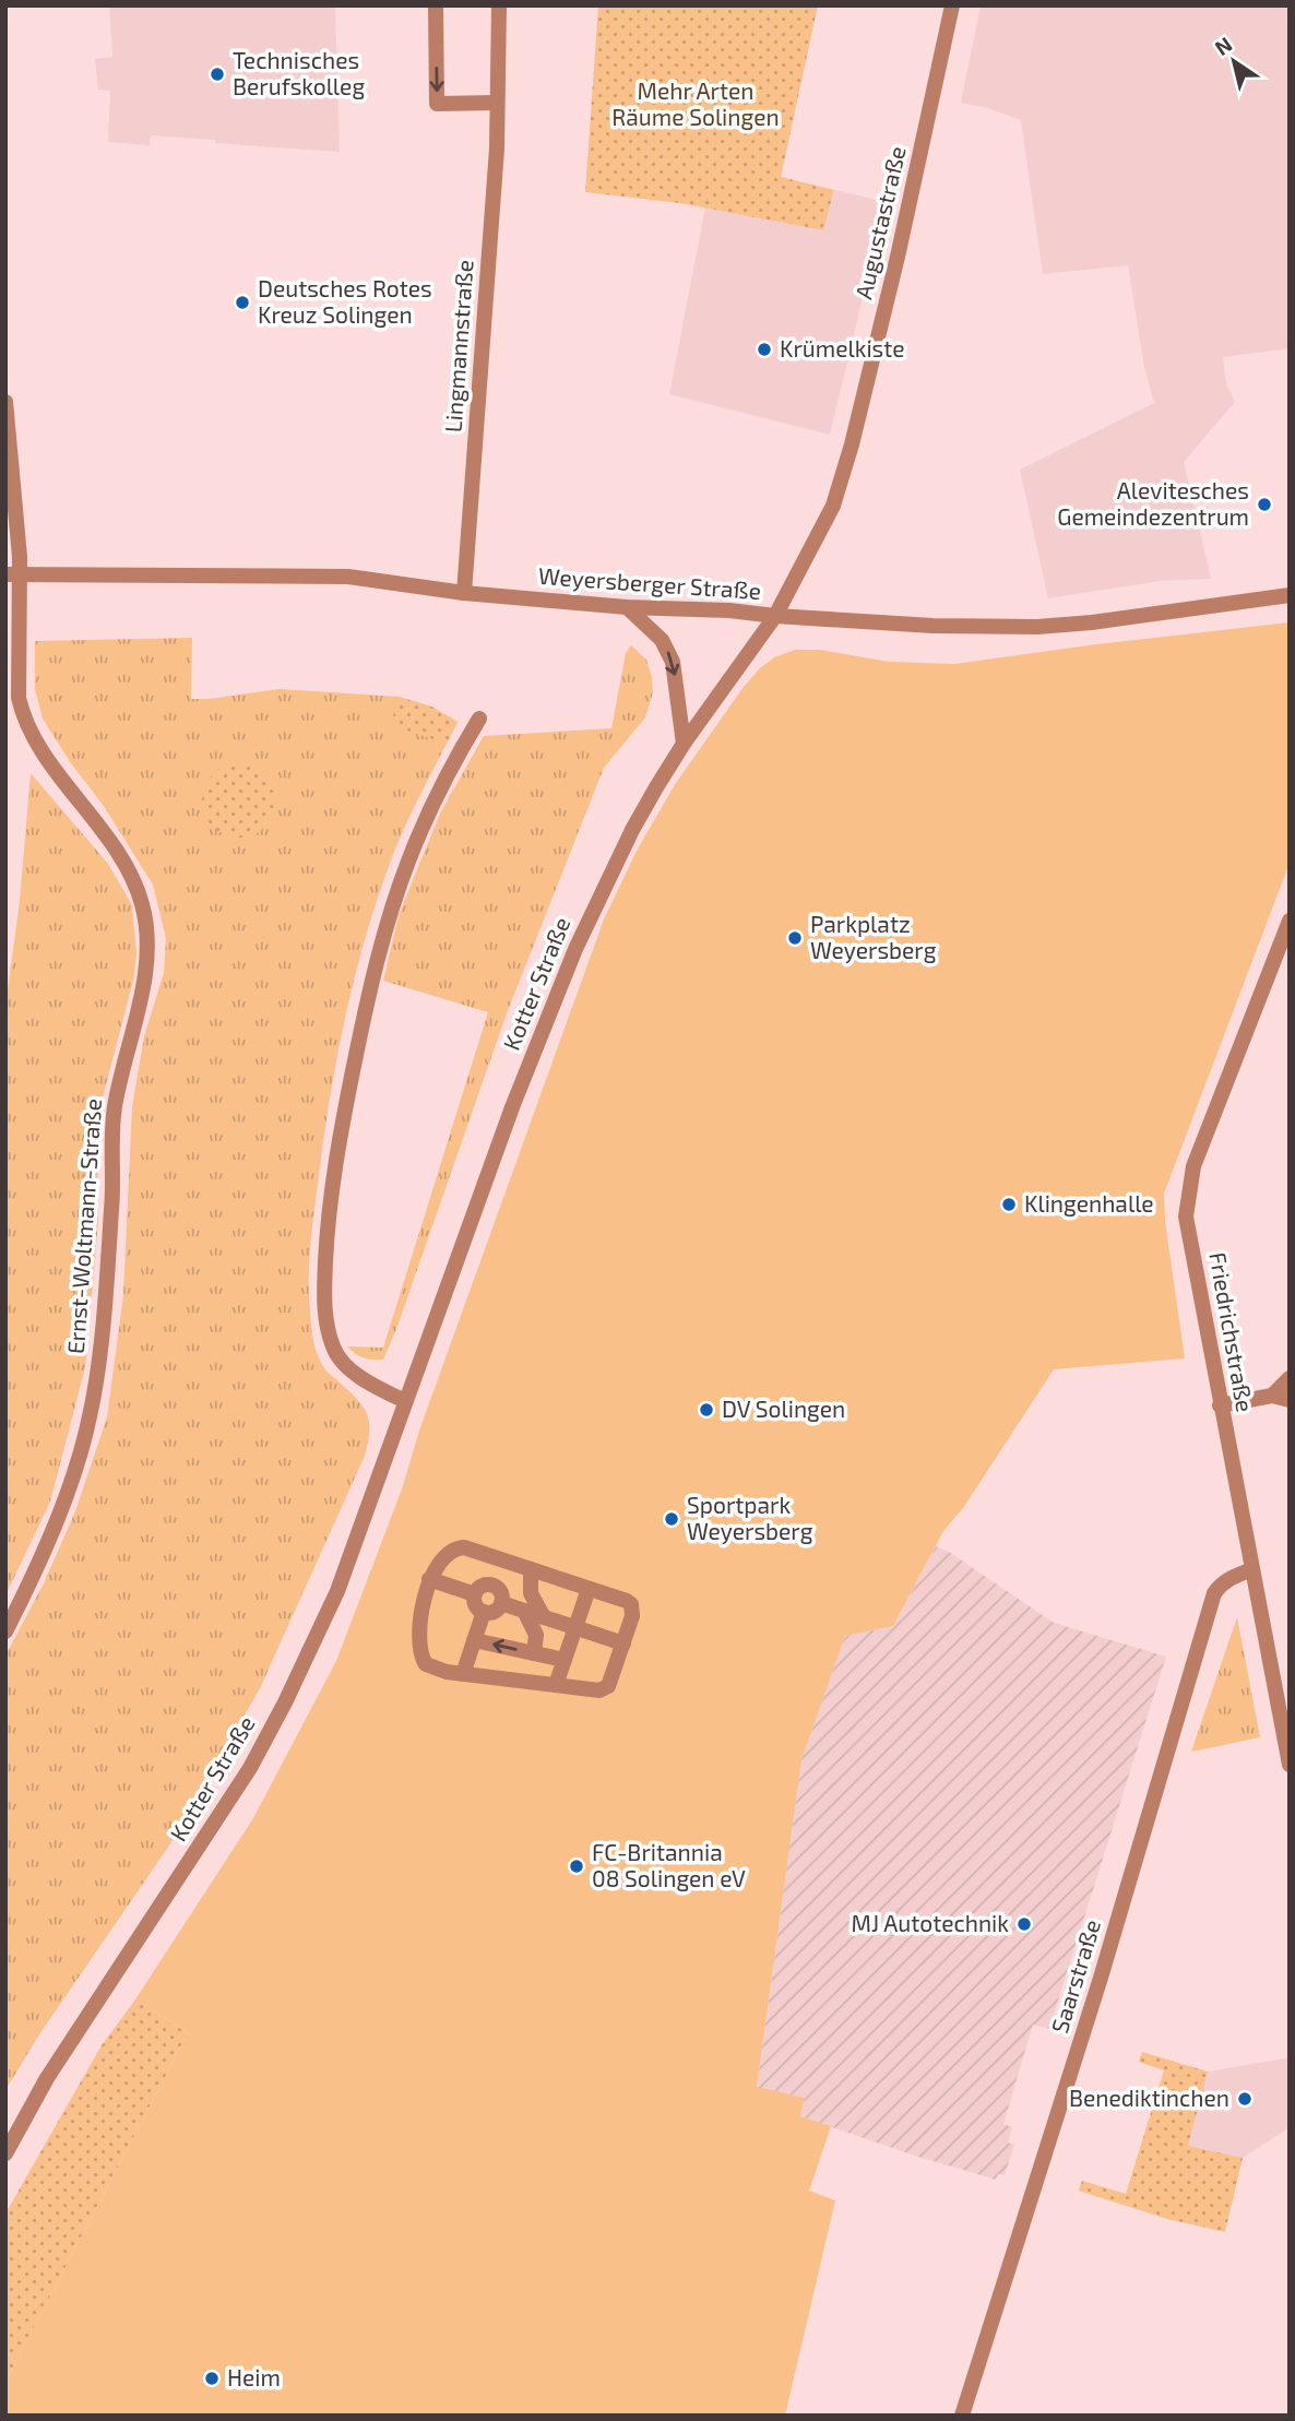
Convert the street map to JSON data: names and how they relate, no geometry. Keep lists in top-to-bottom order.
{
  "streets": {
    "street": [
      "Augustastraße",
      "Lingmannstraße",
      "Weyersberger Straße",
      "Kotter Straße",
      "Ernst-Woltmann-Straße",
      "Friedrichstraße",
      "Saarstraße"
    ]
  },
  "crossings": [
    ["Augustastraße", "Weyersberger Straße"],
    ["Augustastraße", "Kotter Straße"],
    ["Lingmannstraße", "Weyersberger Straße"],
    ["Weyersberger Straße", "Kotter Straße"],
    ["Weyersberger Straße", "Ernst-Woltmann-Straße"],
    ["Friedrichstraße", "Saarstraße"]
  ],
  "parks": ["Mehr Arten Räume Solingen"],
  "places": [
    "Technisches Berufskolleg",
    "Deutsches Rotes Kreuz Solingen",
    "Krümelkiste",
    "Alevitesches Gemeindezentrum",
    "Parkplatz Weyersberg",
    "Klingenhalle",
    "DV Solingen",
    "Sportpark Weyersberg",
    "FC-Britannia 08 Solingen eV",
    "MJ Autotechnik",
    "Benediktinchen",
    "Heim"
  ],
  "north": "top left"
}
